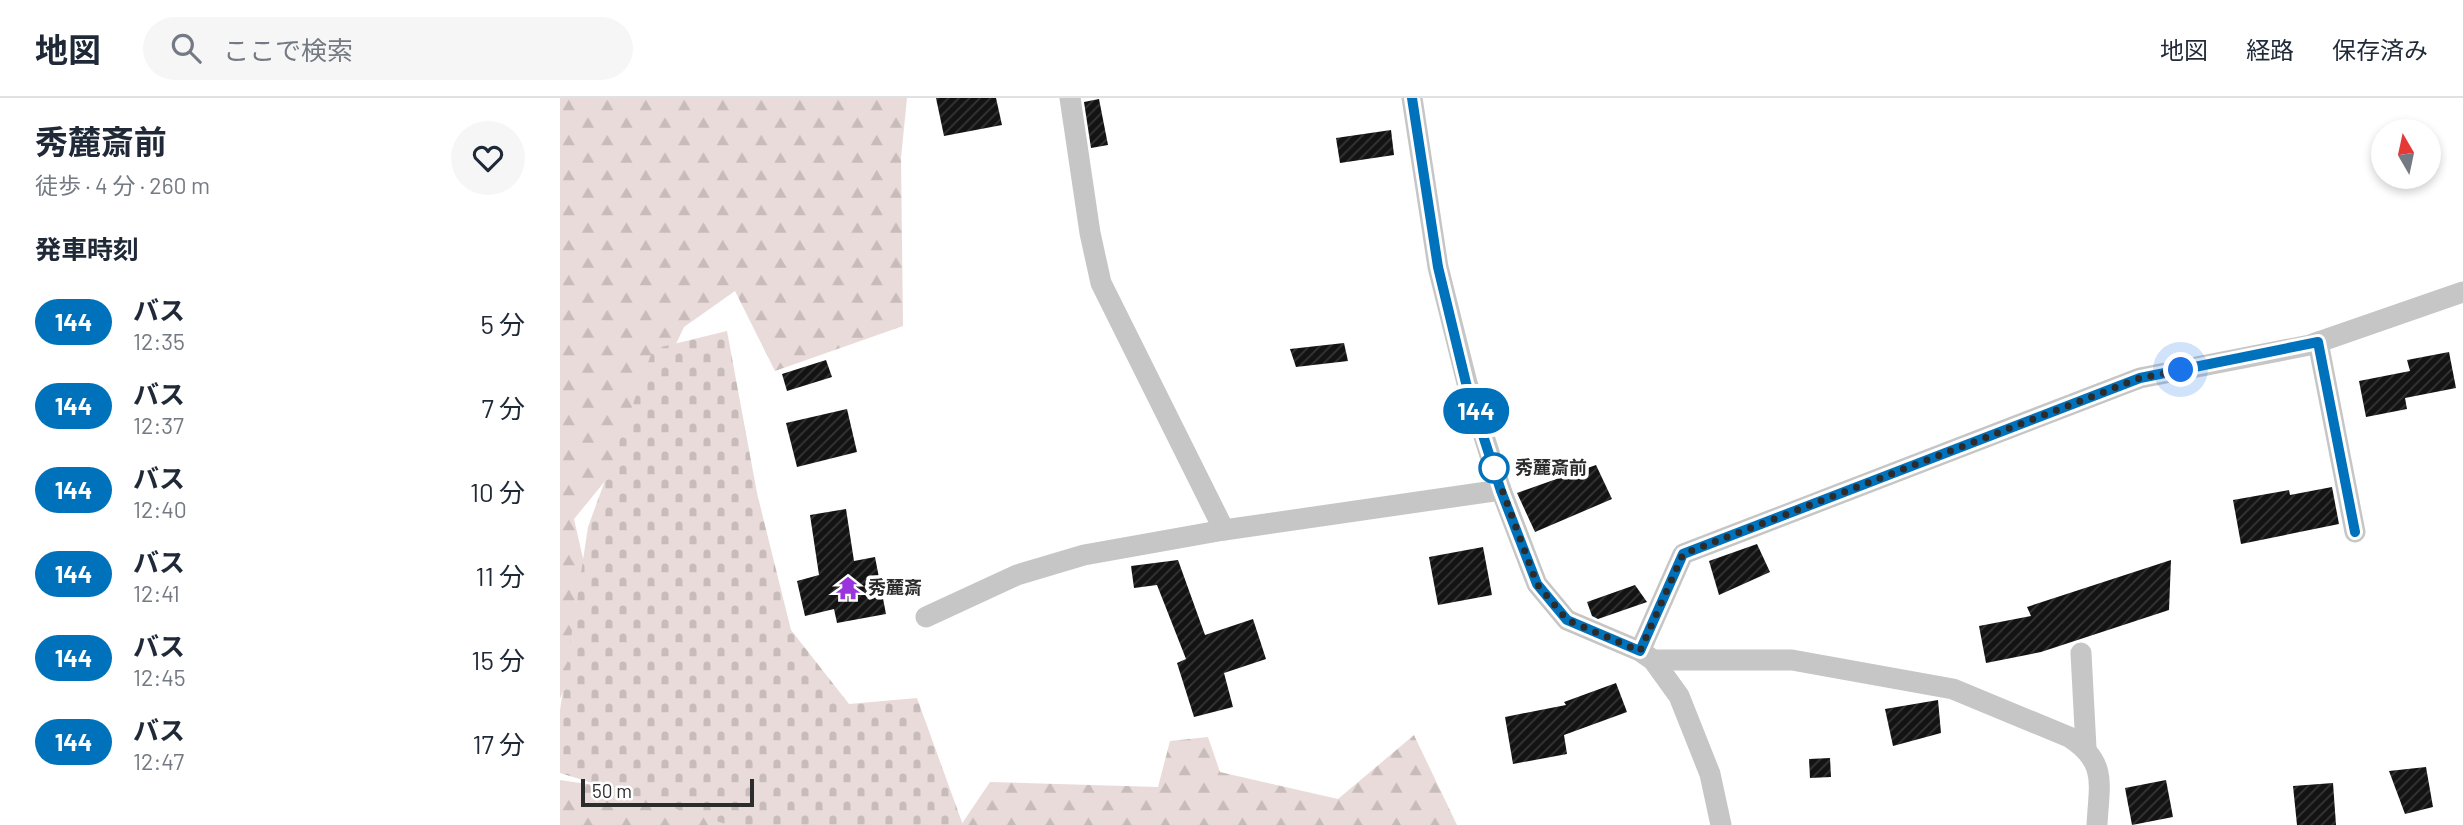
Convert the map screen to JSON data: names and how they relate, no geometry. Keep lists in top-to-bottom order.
{
  "places": {
    "other": ["秀麓斎前"],
    "temple": ["秀麓斎"]
  },
  "lines": ["bus line 144"],
  "scale_bar": "50 m",
  "north": "top",
  "page": {
    "header": "地図",
    "search": "ここで検索",
    "nav": ["地図", "経路", "保存済み"],
    "heading": [
      ["秀麓斎前", "徒歩 · 4 分 · 260 m"],
      "発車時刻"
    ],
    "on_map": "144",
    "list": [
      {
        "mark": "144",
        "name": "バス",
        "note": "12:35",
        "value": "5 分"
      },
      {
        "mark": "144",
        "name": "バス",
        "note": "12:37",
        "value": "7 分"
      },
      {
        "mark": "144",
        "name": "バス",
        "note": "12:40",
        "value": "10 分"
      },
      {
        "mark": "144",
        "name": "バス",
        "note": "12:41",
        "value": "11 分"
      },
      {
        "mark": "144",
        "name": "バス",
        "note": "12:45",
        "value": "15 分"
      },
      {
        "mark": "144",
        "name": "バス",
        "note": "12:47",
        "value": "17 分"
      }
    ],
    "scale": "50 m"
  }
}
